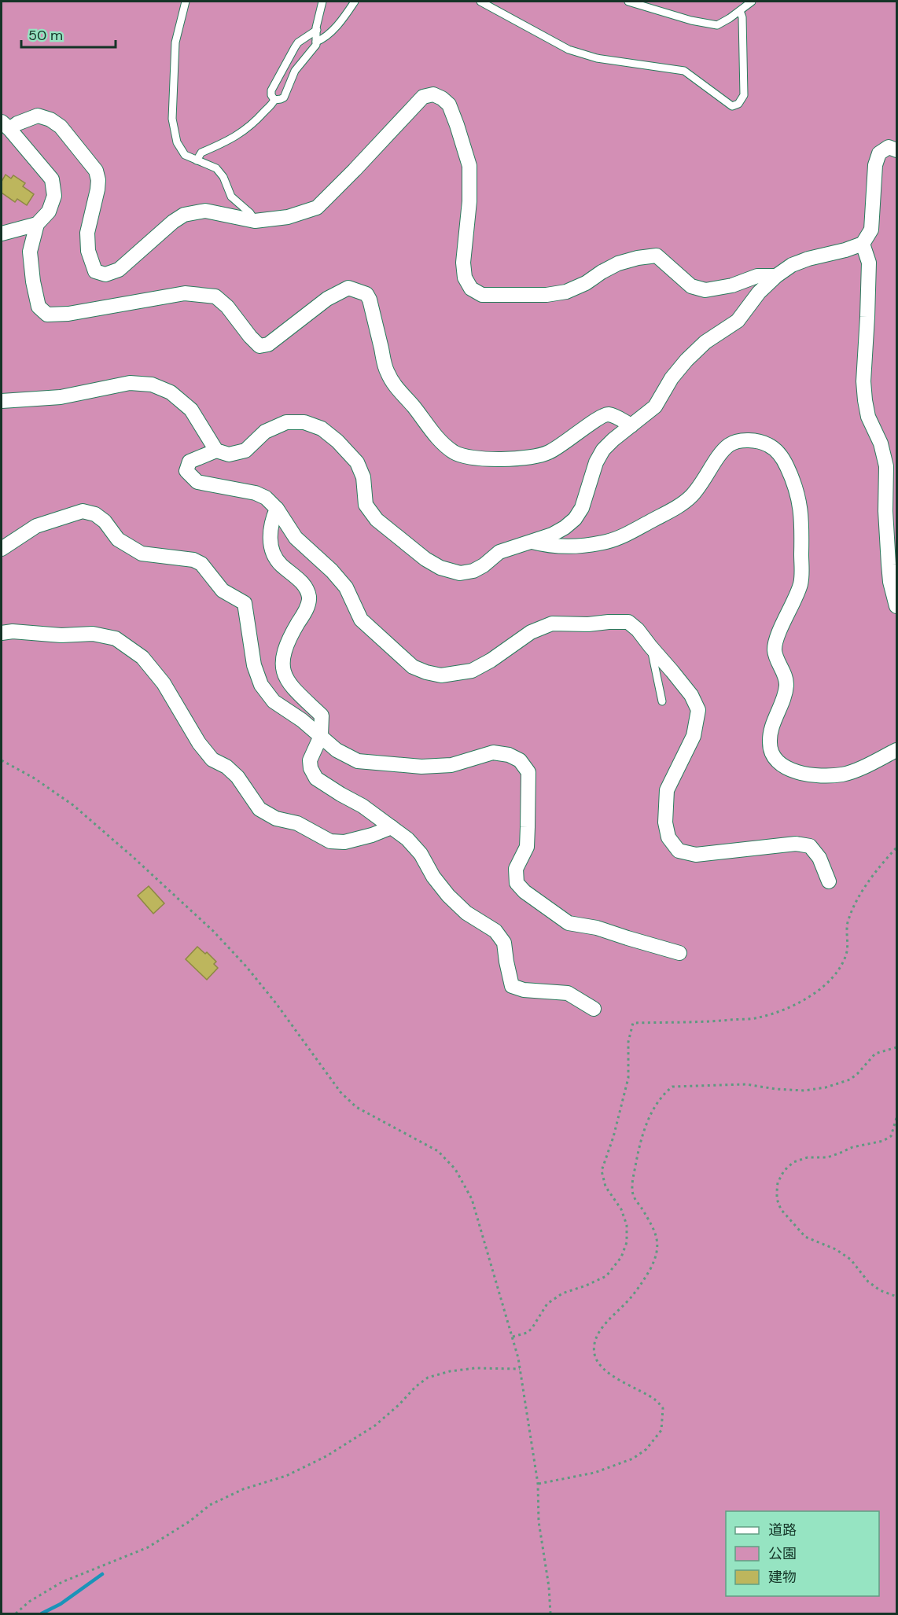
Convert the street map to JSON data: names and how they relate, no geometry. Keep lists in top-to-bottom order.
{
  "legend": ["道路", "公園", "建物"],
  "scale_bar": "50 m"
}
